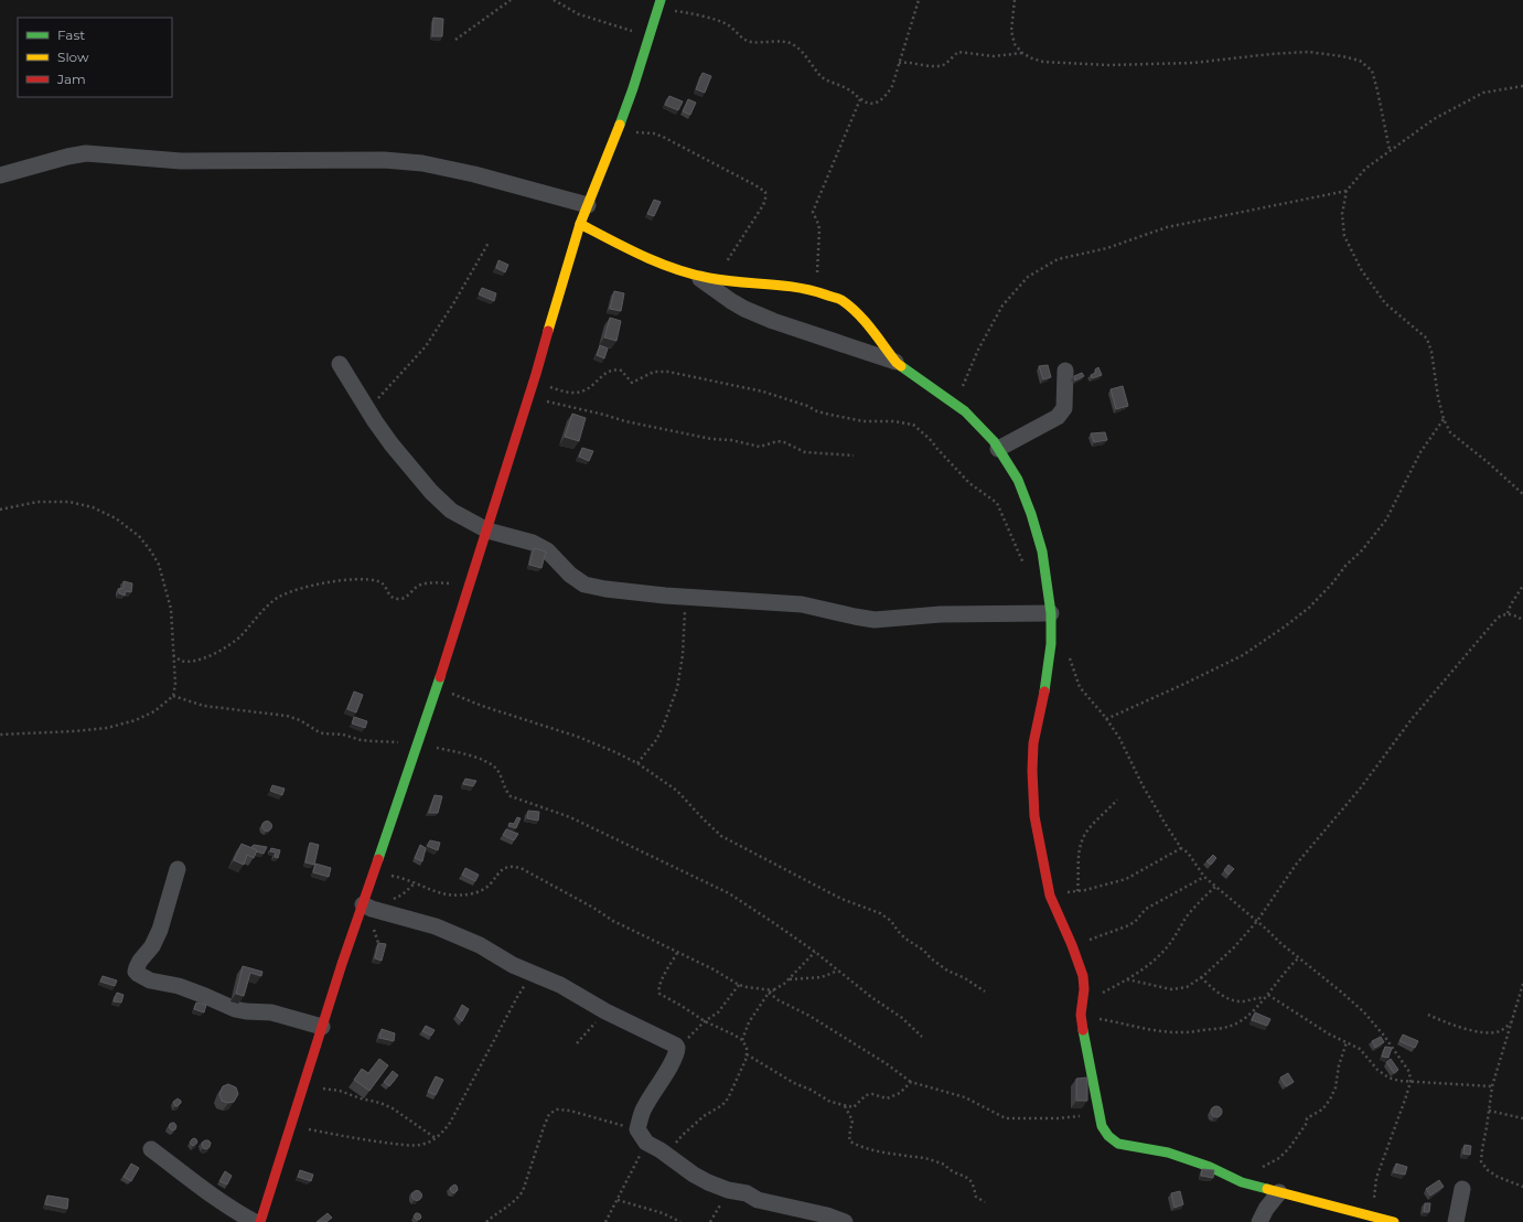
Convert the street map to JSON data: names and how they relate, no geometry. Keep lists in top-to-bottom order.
{
  "legend": ["Fast", "Slow", "Jam"]
}
